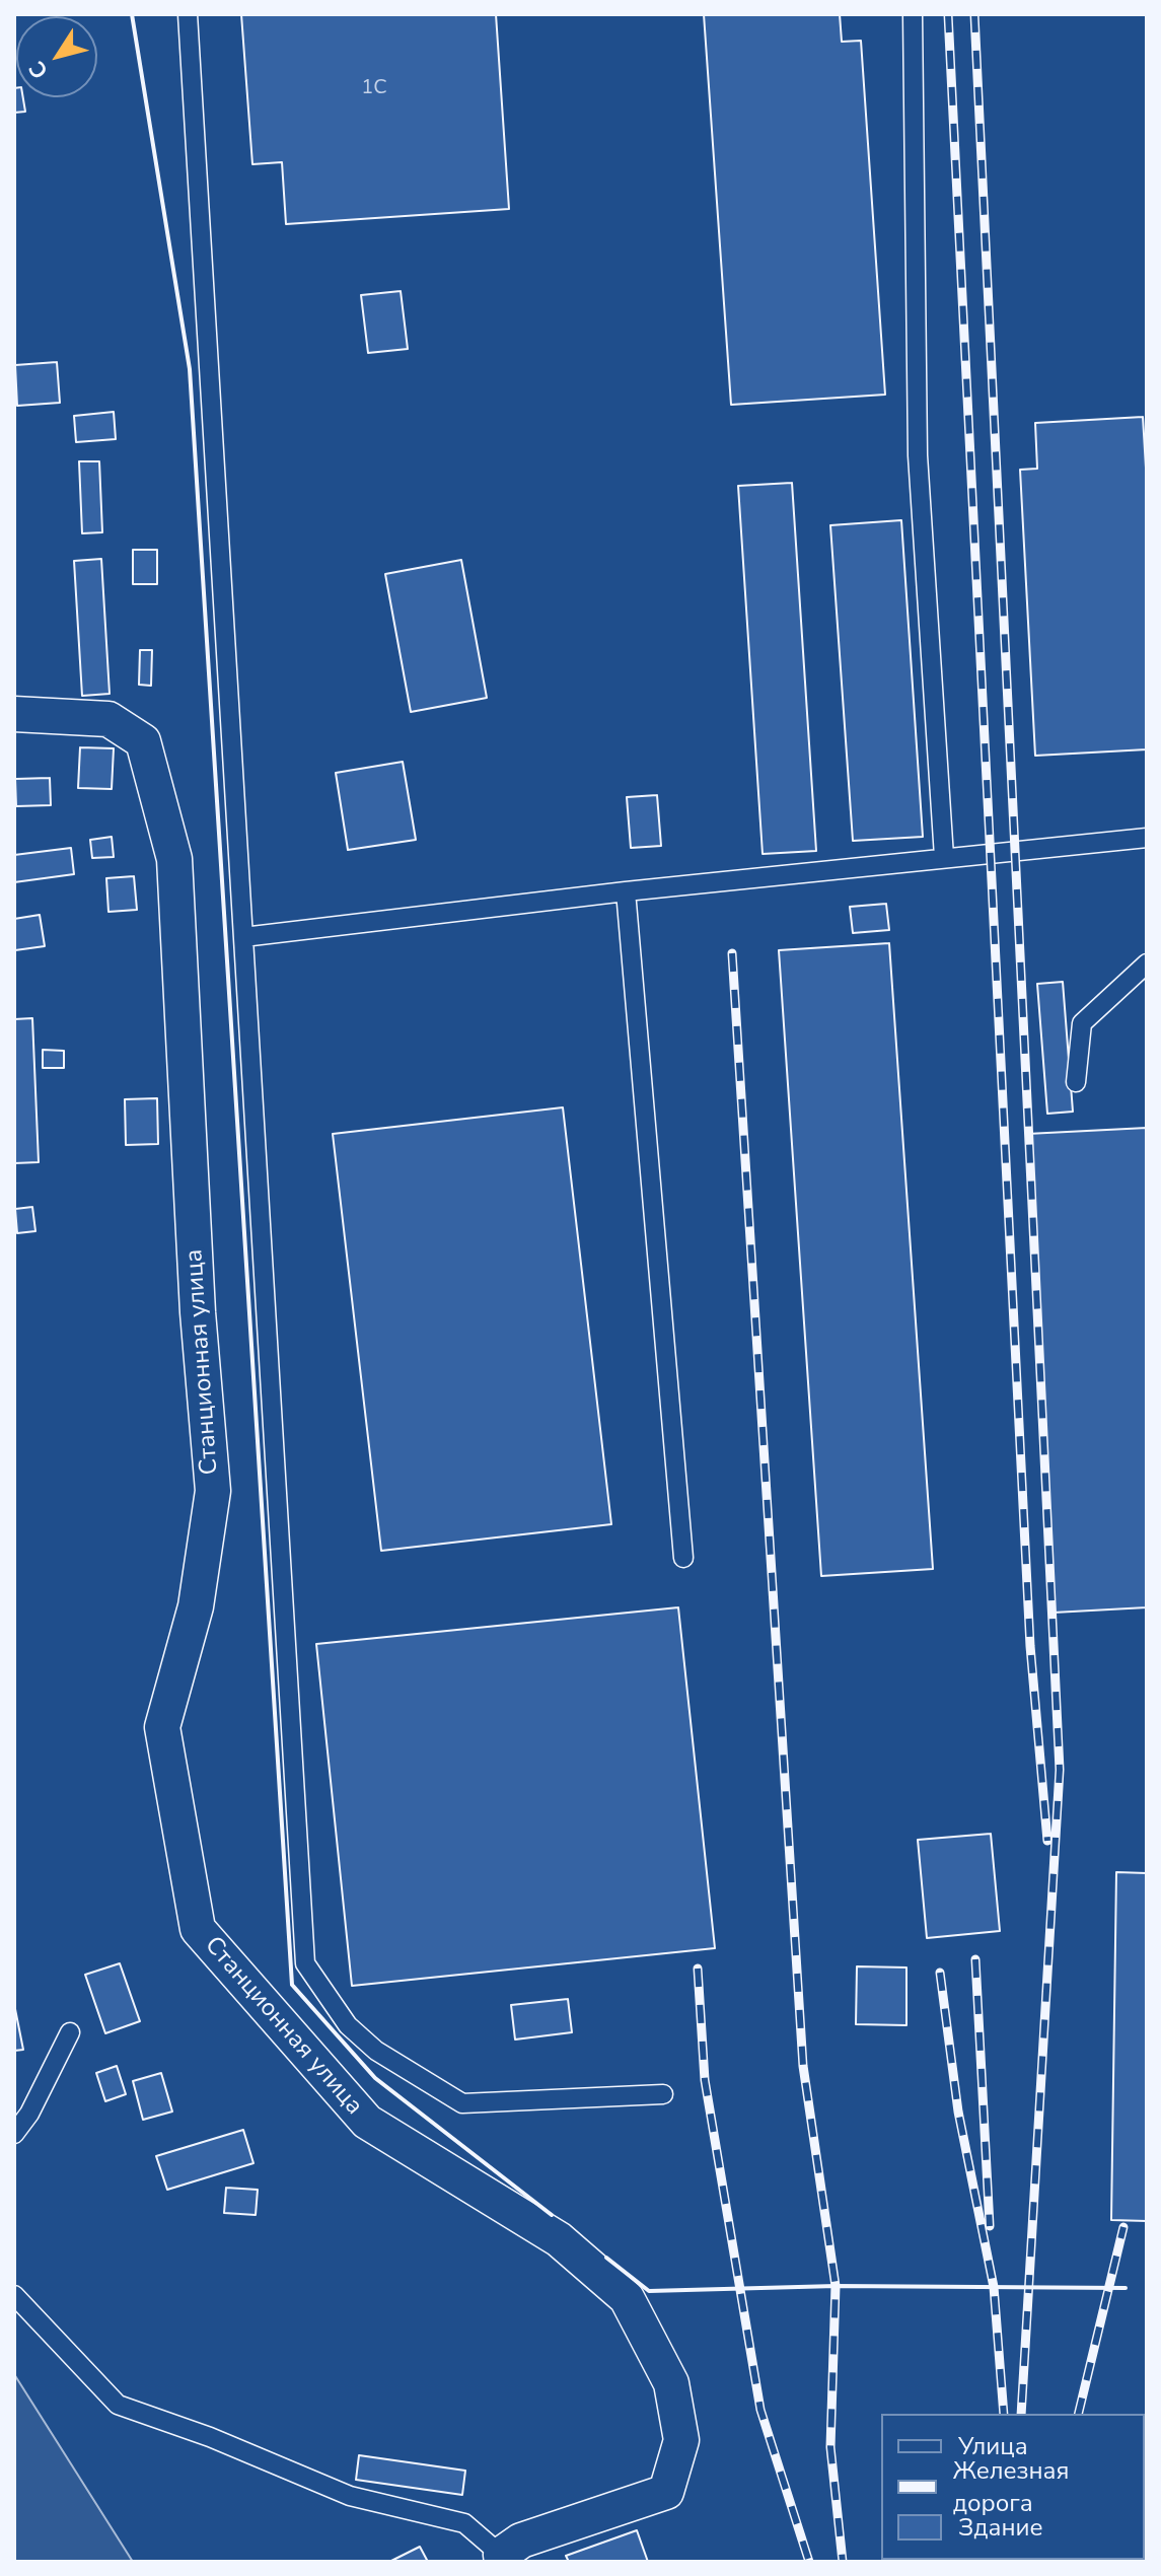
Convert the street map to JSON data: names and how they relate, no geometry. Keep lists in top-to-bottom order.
{
  "streets": {
    "street": ["Станционная улица"]
  },
  "house_numbers": ["1С"],
  "legend": ["Улица", "Железная дорога", "Здание"],
  "north": "bottom left"
}
